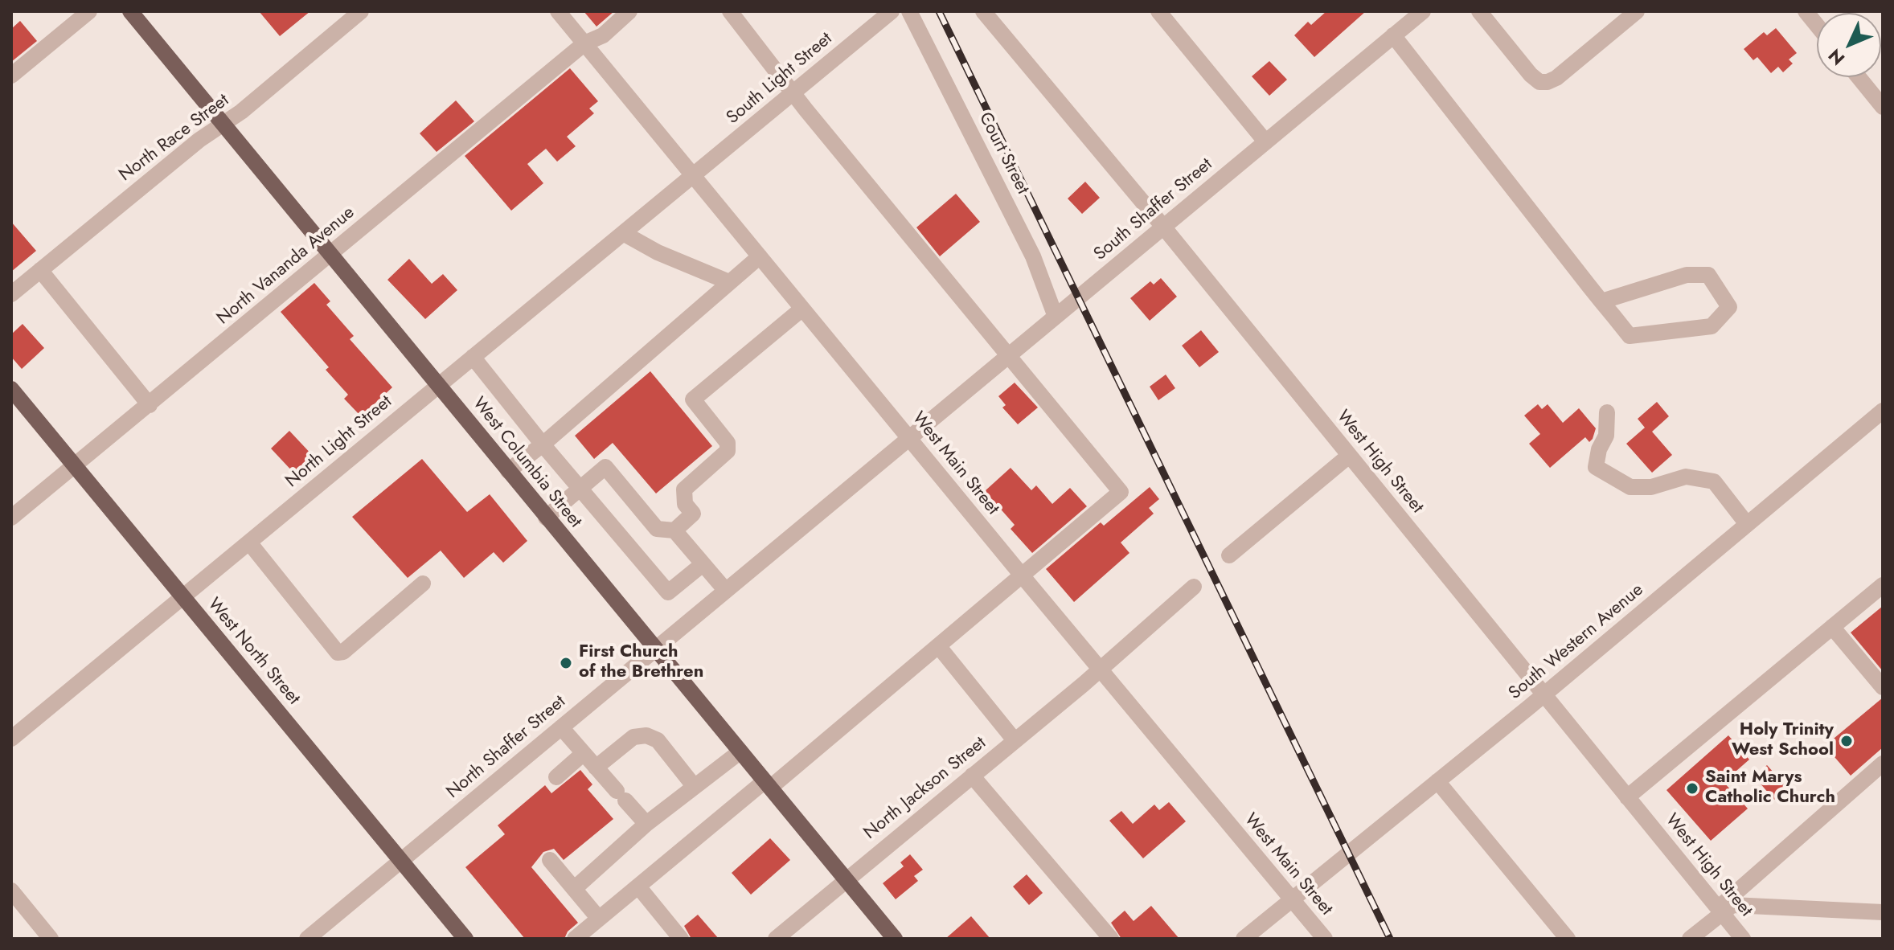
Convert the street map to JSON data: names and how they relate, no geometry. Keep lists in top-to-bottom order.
{
  "streets": {
    "main road": ["West Columbia Street", "West North Street"],
    "street": [
      "South Light Street",
      "North Race Street",
      "Court Street",
      "South Shaffer Street",
      "North Vananda Avenue",
      "North Light Street",
      "West High Street",
      "West Main Street",
      "South Western Avenue",
      "North Shaffer Street",
      "North Jackson Street"
    ]
  },
  "crossings": [
    ["South Light Street", "North Light Street"],
    ["South Light Street", "West Main Street"],
    ["North Race Street", "West Columbia Street"],
    ["Court Street", "South Shaffer Street"],
    ["South Shaffer Street", "West High Street"],
    ["South Shaffer Street", "West Main Street"],
    ["South Shaffer Street", "North Shaffer Street"],
    ["North Vananda Avenue", "West Columbia Street"],
    ["North Vananda Avenue", "West Main Street"],
    ["North Vananda Avenue", "West North Street"],
    ["North Light Street", "West Columbia Street"],
    ["North Light Street", "West Main Street"],
    ["North Light Street", "West North Street"],
    ["West High Street", "South Western Avenue"],
    ["West Columbia Street", "North Shaffer Street"],
    ["West Columbia Street", "North Jackson Street"],
    ["West Main Street", "South Western Avenue"],
    ["West Main Street", "North Shaffer Street"],
    ["West Main Street", "North Jackson Street"],
    ["West North Street", "North Shaffer Street"]
  ],
  "places": ["First Church of the Brethren", "Holy Trinity West School", "Saint Marys Catholic Church"],
  "north": "bottom left"
}
